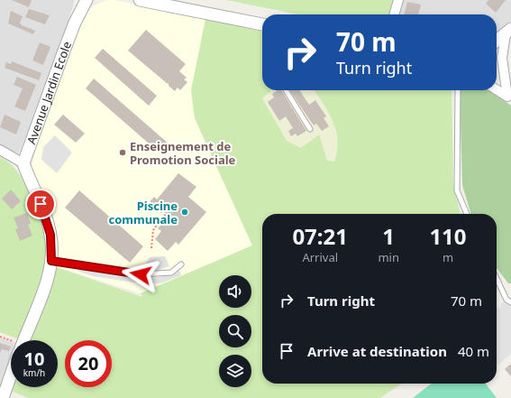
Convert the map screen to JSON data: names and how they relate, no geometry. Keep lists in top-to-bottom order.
{
  "streets": {
    "street": ["Avenue Jardin Ecole"]
  },
  "places": ["Enseignement de Promotion Sociale", "Piscine communale"],
  "page": {
    "turn": ["70 m", "Turn right"],
    "eta": [
      "07:21",
      "Arrival",
      "1",
      "min",
      "110",
      "m"
    ],
    "list": [
      {
        "name": "Turn right",
        "value": "70 m"
      },
      {
        "name": "Arrive at destination",
        "value": "40 m"
      }
    ],
    "speed": "10 km/h",
    "limit": "20"
  }
}
